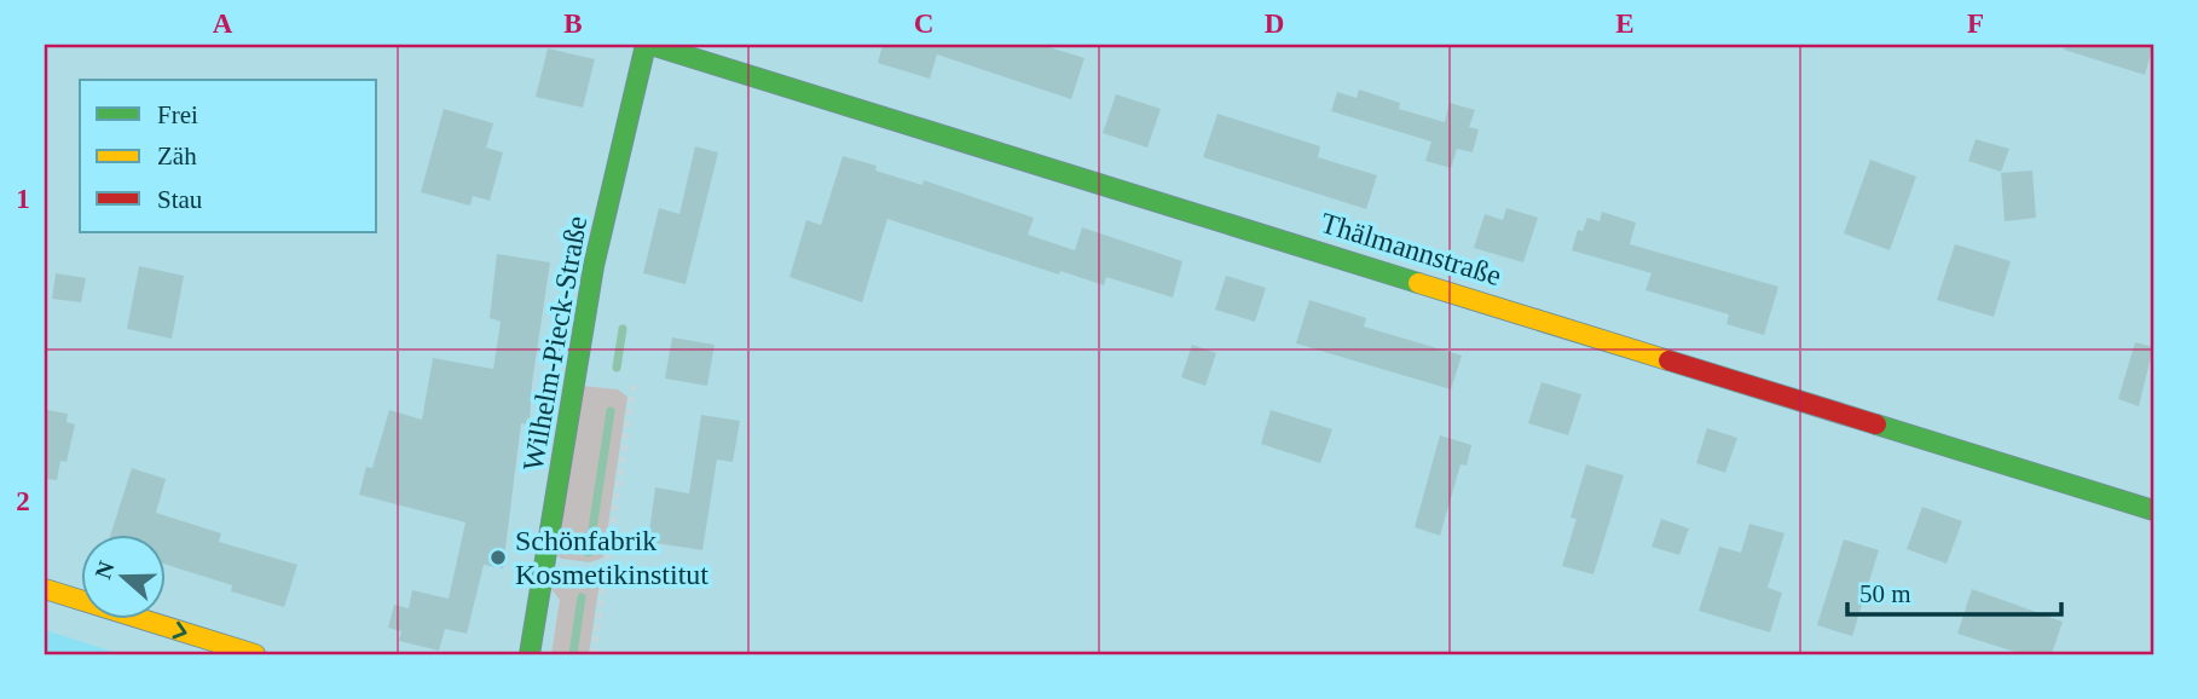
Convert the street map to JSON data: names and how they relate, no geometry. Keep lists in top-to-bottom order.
{
  "streets": {
    "street": ["Thälmannstraße", "Wilhelm-Pieck-Straße"]
  },
  "crossings": [
    ["Thälmannstraße", "Wilhelm-Pieck-Straße"]
  ],
  "places": ["Schönfabrik Kosmetikinstitut"],
  "legend": ["Frei", "Zäh", "Stau"],
  "scale_bar": "50 m",
  "north": "left",
  "grid": {
    "columns": [
      "A",
      "B",
      "C",
      "D",
      "E",
      "F"
    ],
    "rows": ["1", "2"]
  }
}
